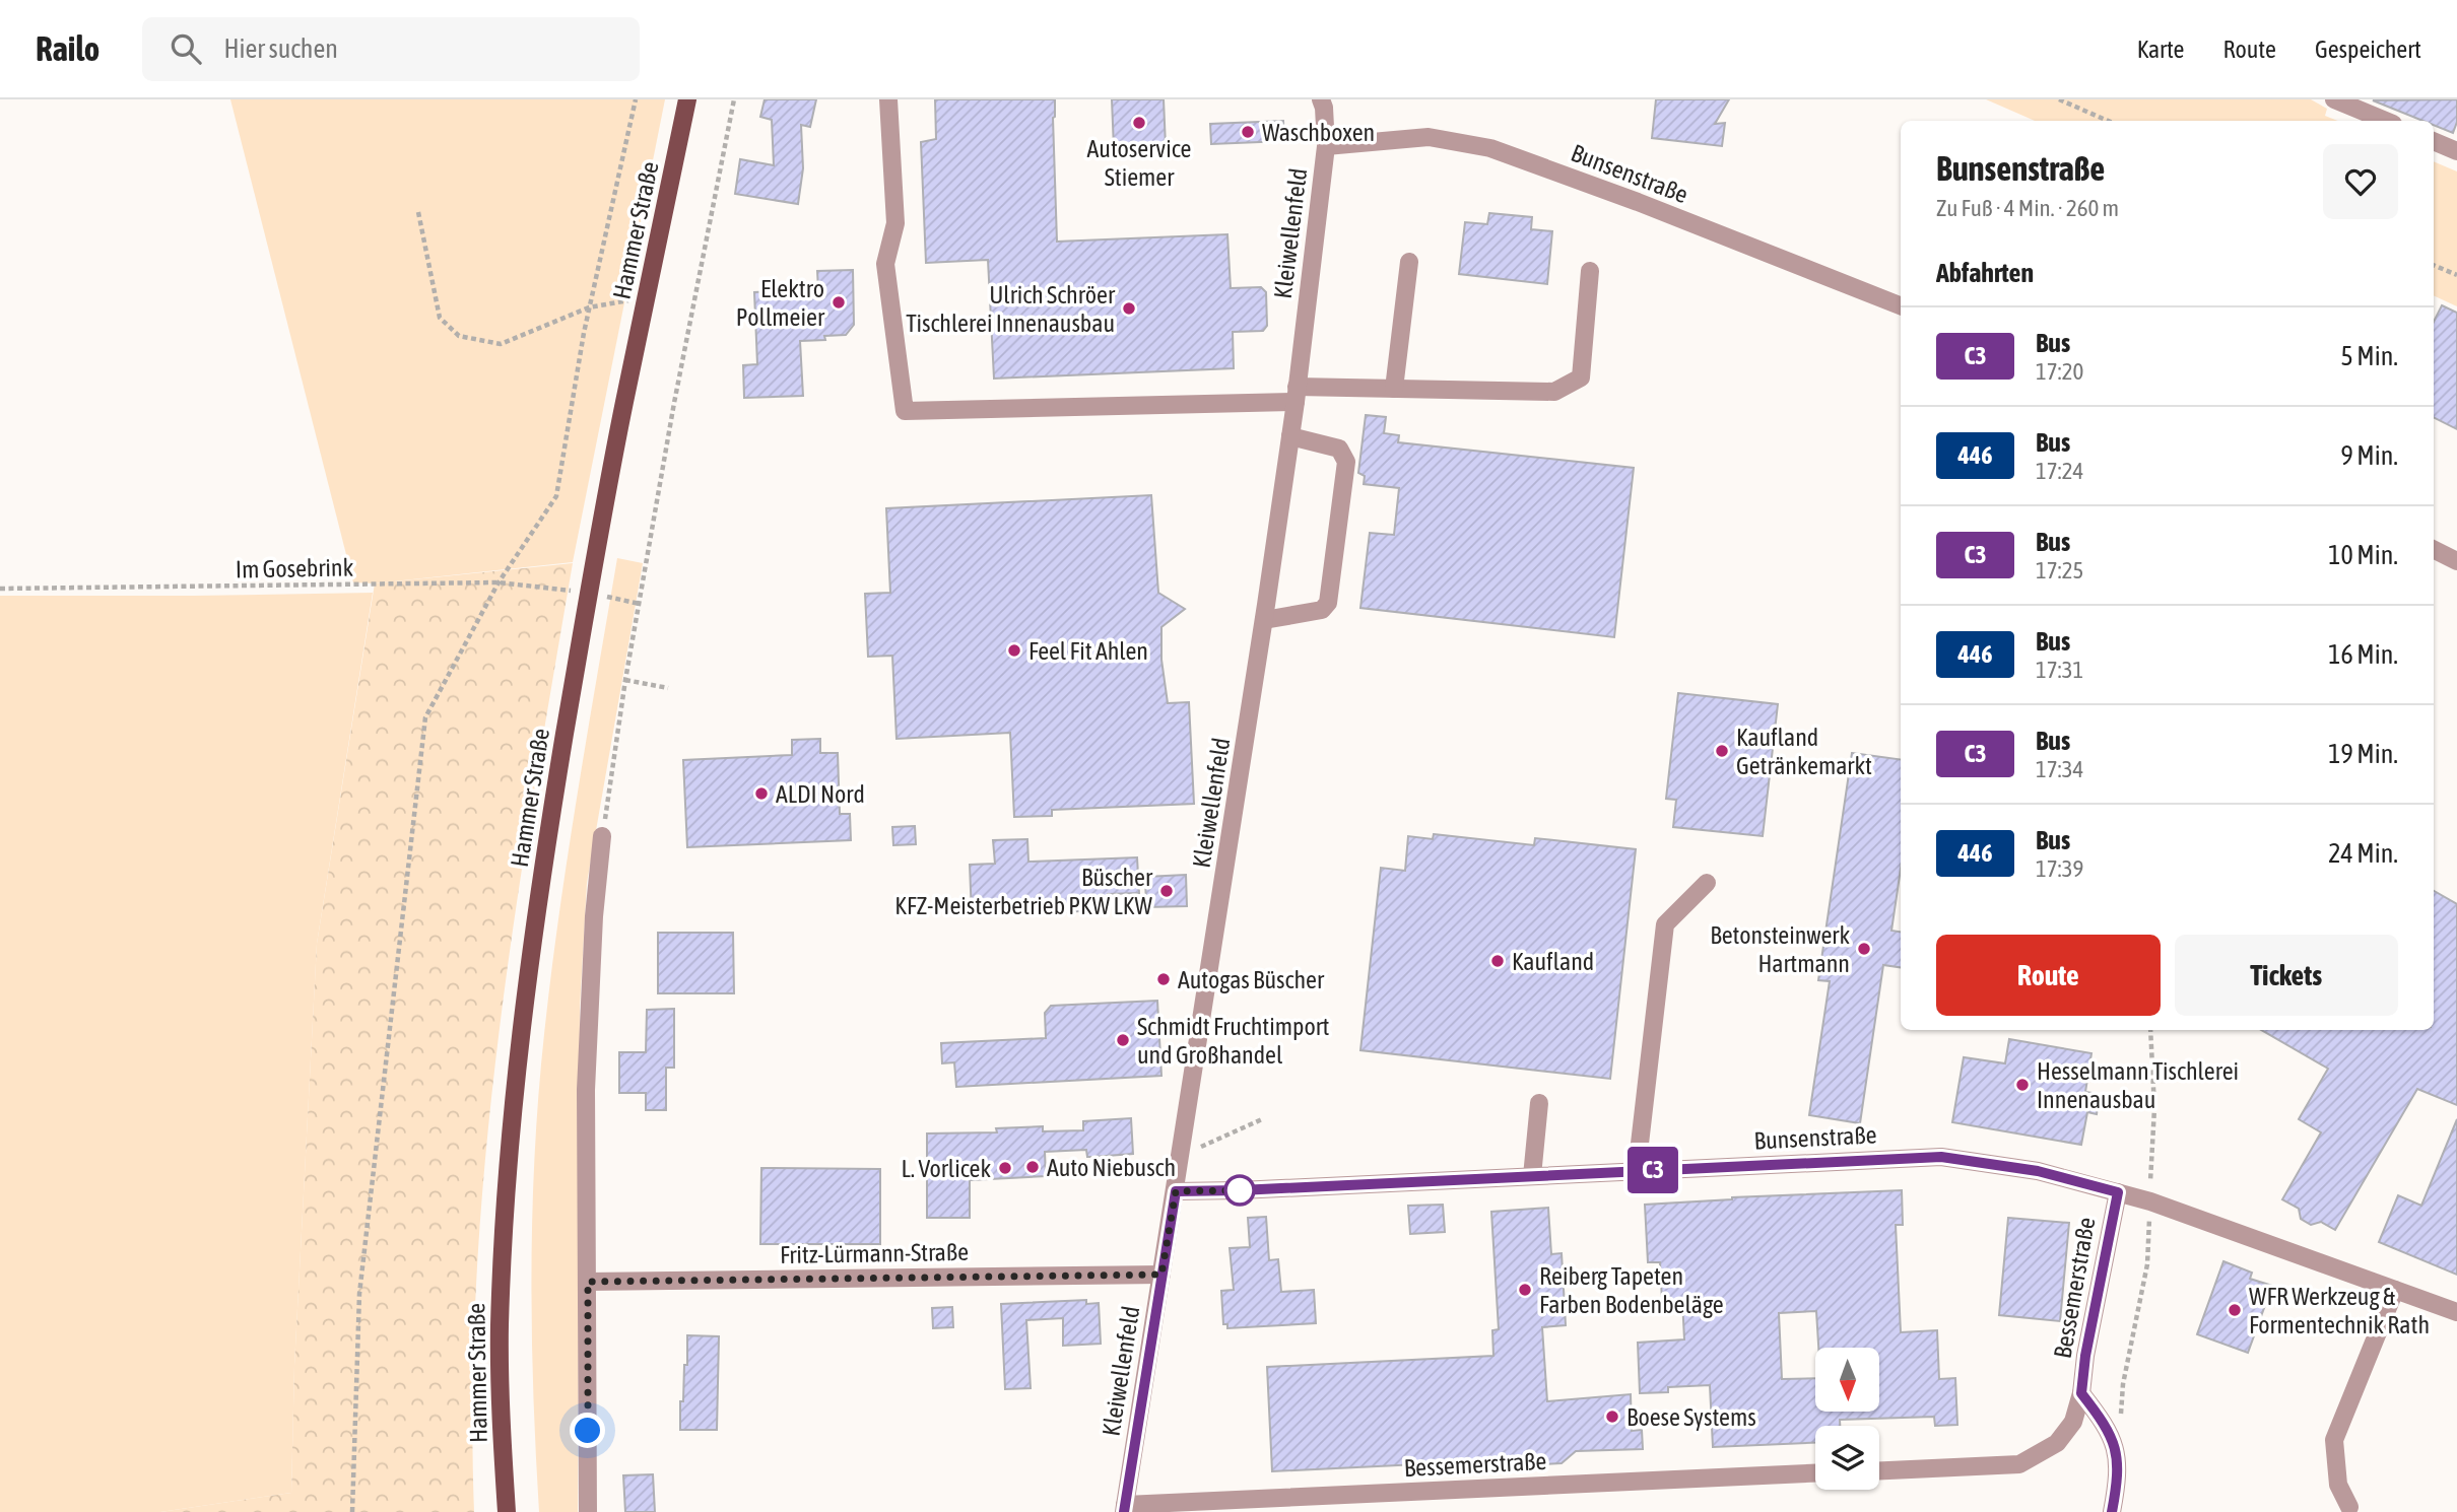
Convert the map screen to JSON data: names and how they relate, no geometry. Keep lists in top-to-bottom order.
{
  "streets": {
    "main road": ["Hammer Straße"],
    "street": [
      "Bunsenstraße",
      "Kleiwellenfeld",
      "Fritz-Lürmann-Straße",
      "Bessemerstraße"
    ],
    "path": ["Im Gosebrink"]
  },
  "crossings": [
    ["Bunsenstraße", "Kleiwellenfeld"],
    ["Bunsenstraße", "Bessemerstraße"],
    ["Hammer Straße", "Im Gosebrink"],
    ["Kleiwellenfeld", "Fritz-Lürmann-Straße"],
    ["Kleiwellenfeld", "Bessemerstraße"]
  ],
  "places": [
    "Autoservice Stiemer",
    "Waschboxen",
    "Elektro Pollmeier",
    "Ulrich Schröer Tischlerei Innenausbau",
    "Feel Fit Ahlen",
    "Kaufland Getränkemarkt",
    "ALDI Nord",
    "Büscher KFZ-Meisterbetrieb PKW LKW",
    "Betonsteinwerk Hartmann",
    "Kaufland",
    "Autogas Büscher",
    "Schmidt Fruchtimport und Großhandel",
    "Hesselmann Tischlerei Innenausbau",
    "Auto Niebusch",
    "L. Vorlicek",
    "Reiberg Tapeten Farben Bodenbeläge",
    "WFR Werkzeug & Formentechnik Rath",
    "Boese Systems"
  ],
  "lines": ["bus line C3"],
  "north": "bottom",
  "page": {
    "header": "Railo",
    "search": "Hier suchen",
    "nav": ["Karte", "Route", "Gespeichert"],
    "on_map": "C3",
    "heading": [
      ["Bunsenstraße", "Zu Fuß · 4 Min. · 260 m"],
      "Abfahrten"
    ],
    "list": [
      {
        "mark": "C3",
        "name": "Bus",
        "note": "17:20",
        "value": "5 Min."
      },
      {
        "mark": "446",
        "name": "Bus",
        "note": "17:24",
        "value": "9 Min."
      },
      {
        "mark": "C3",
        "name": "Bus",
        "note": "17:25",
        "value": "10 Min."
      },
      {
        "mark": "446",
        "name": "Bus",
        "note": "17:31",
        "value": "16 Min."
      },
      {
        "mark": "C3",
        "name": "Bus",
        "note": "17:34",
        "value": "19 Min."
      },
      {
        "mark": "446",
        "name": "Bus",
        "note": "17:39",
        "value": "24 Min."
      }
    ],
    "buttons": ["Route", "Tickets"]
  }
}
